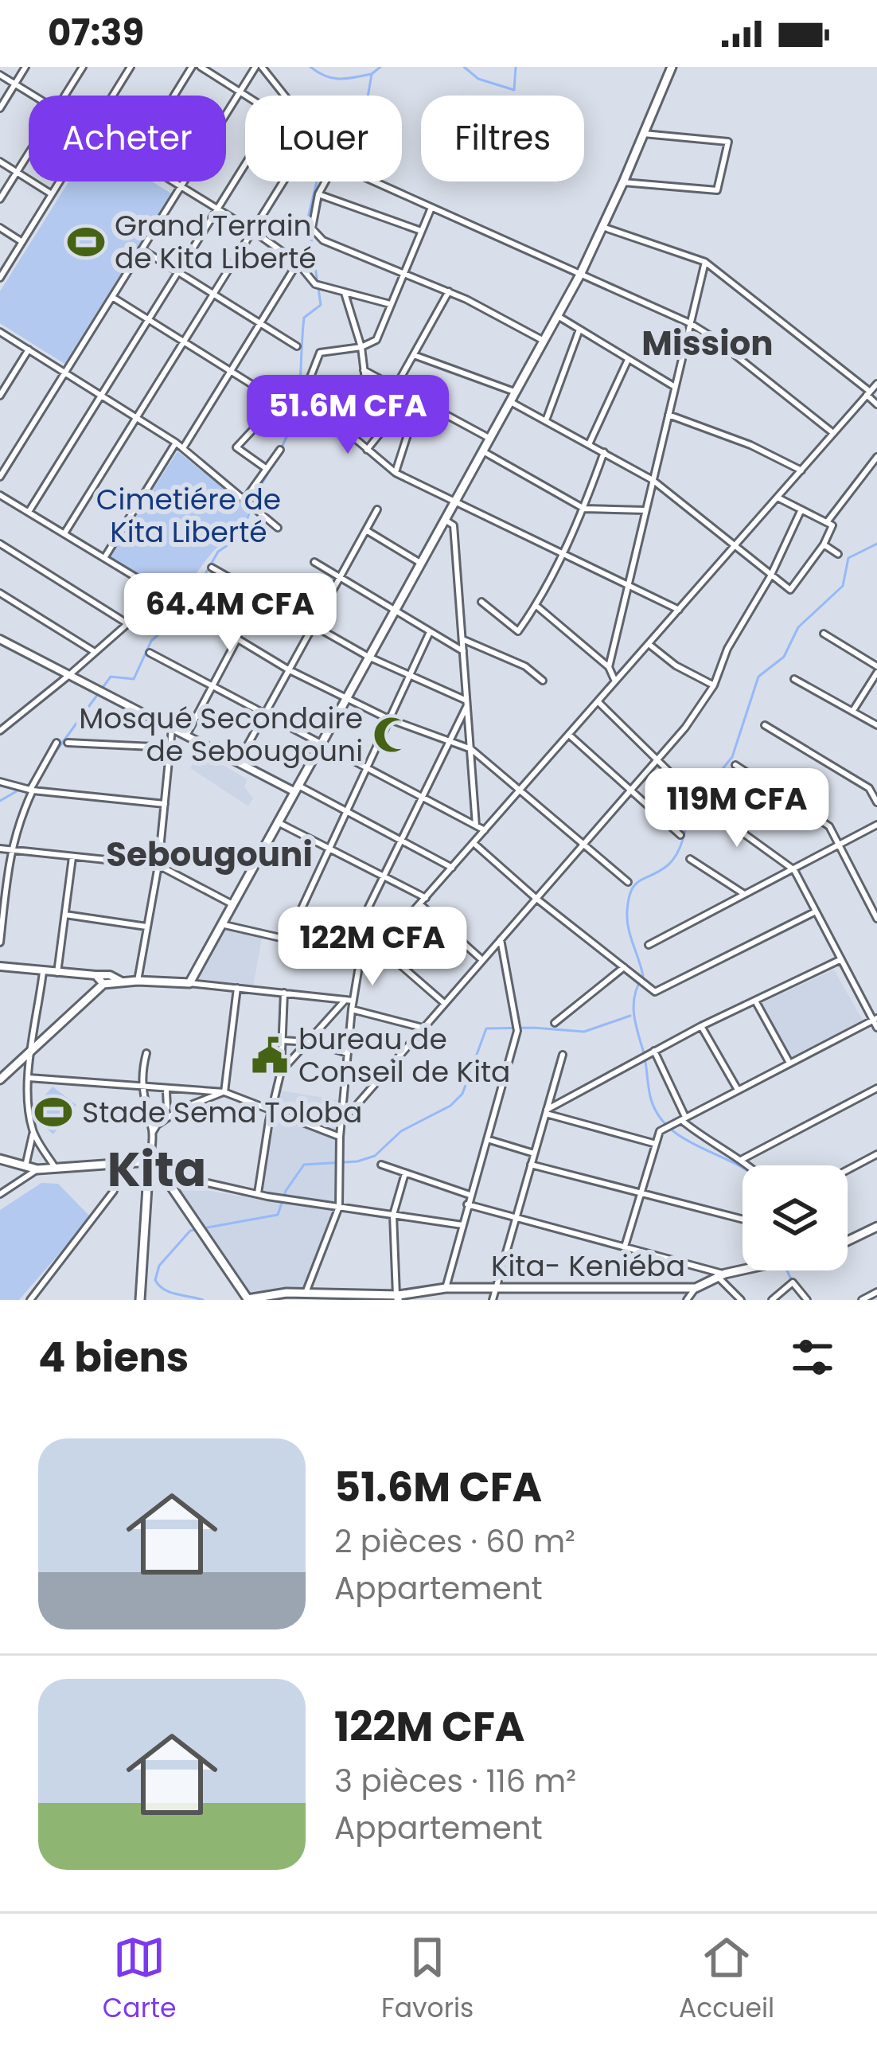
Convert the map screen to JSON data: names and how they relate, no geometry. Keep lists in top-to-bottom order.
{
  "streets": {
    "main road": ["Kita- Keniéba"]
  },
  "districts": ["Mission", "Sebougouni", "Kita"],
  "parks": ["Cimetiére de Kita Liberté"],
  "places": {
    "sports": ["Grand Terrain de Kita Liberté", "Stade Sema Toloba"],
    "mosque": ["Mosqué Secondaire de Sebougouni"],
    "public building": ["bureau de Conseil de Kita"]
  },
  "page": {
    "status": "07:39",
    "chip": ["Acheter", "Louer", "Filtres"],
    "price": [
      "51.6M CFA",
      "64.4M CFA",
      "119M CFA",
      "122M CFA"
    ],
    "heading": "4 biens",
    "list": [
      {
        "name": "51.6M CFA",
        "note": "2 pièces · 60 m² · Appartement"
      },
      {
        "name": "122M CFA",
        "note": "3 pièces · 116 m² · Appartement"
      }
    ],
    "tabs": ["Carte", "Favoris", "Accueil"]
  }
}
